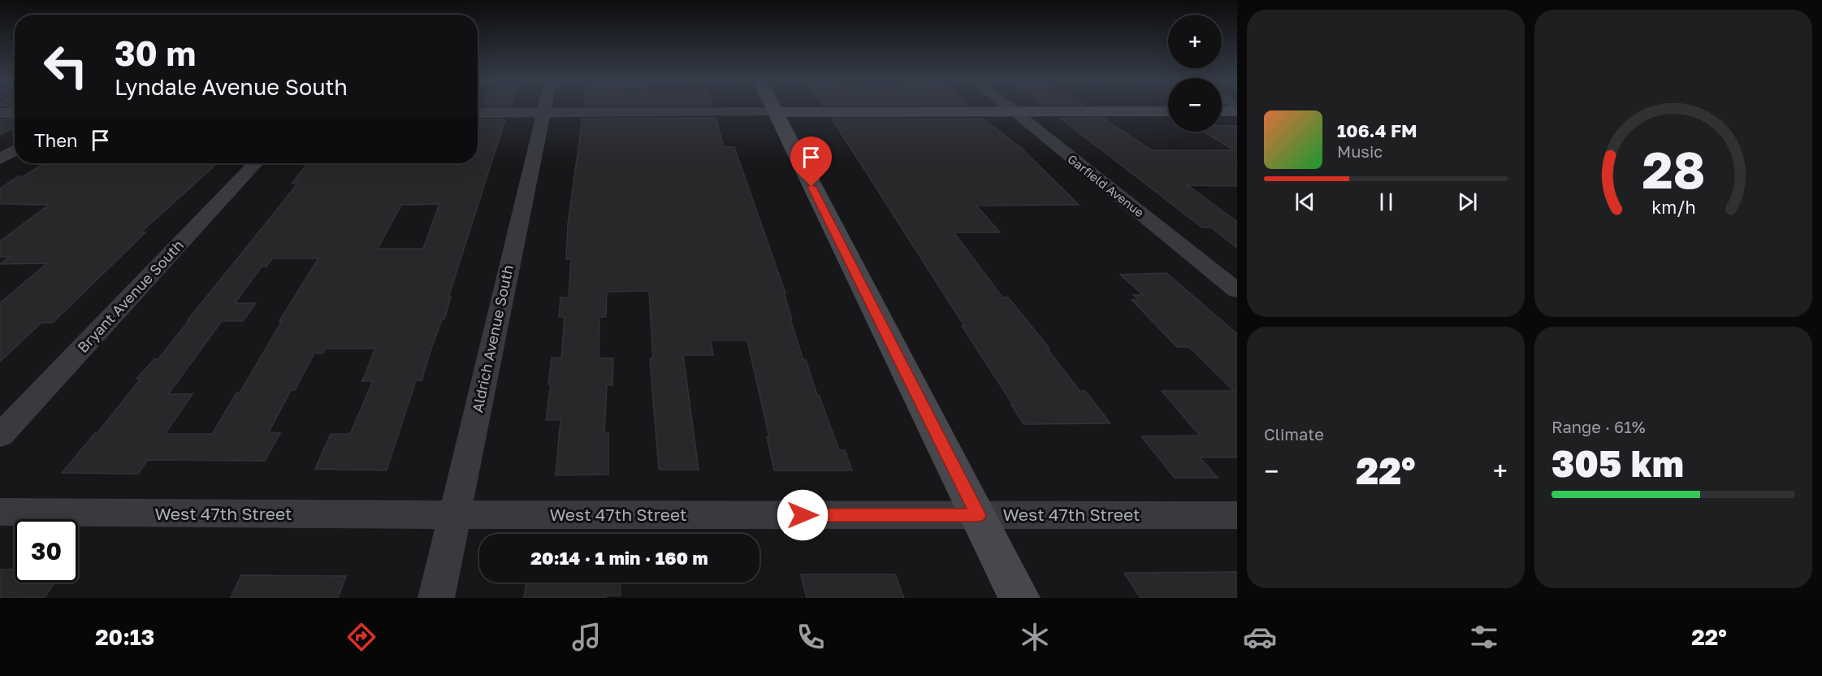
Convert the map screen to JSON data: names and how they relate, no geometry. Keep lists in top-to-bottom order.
{
  "streets": {
    "street": [
      "Garfield Avenue",
      "Bryant Avenue South",
      "Aldrich Avenue South",
      "West 47th Street"
    ]
  },
  "crossings": [
    ["Aldrich Avenue South", "West 47th Street"]
  ],
  "page": {
    "map_buttons": ["+", "−"],
    "turn": ["30 m", "Lyndale Avenue South"],
    "song": ["106.4 FM", "Music"],
    "then": "Then",
    "tile": [
      "Climate",
      ["Range · 61%", "305 km"]
    ],
    "heat": ["−", "22°", "+"],
    "limit": "30",
    "trip": "20:14 · 1 min · 160 m",
    "tabs": ["20:13", "22°"],
    "gauge": ["28", "km/h"]
  }
}
